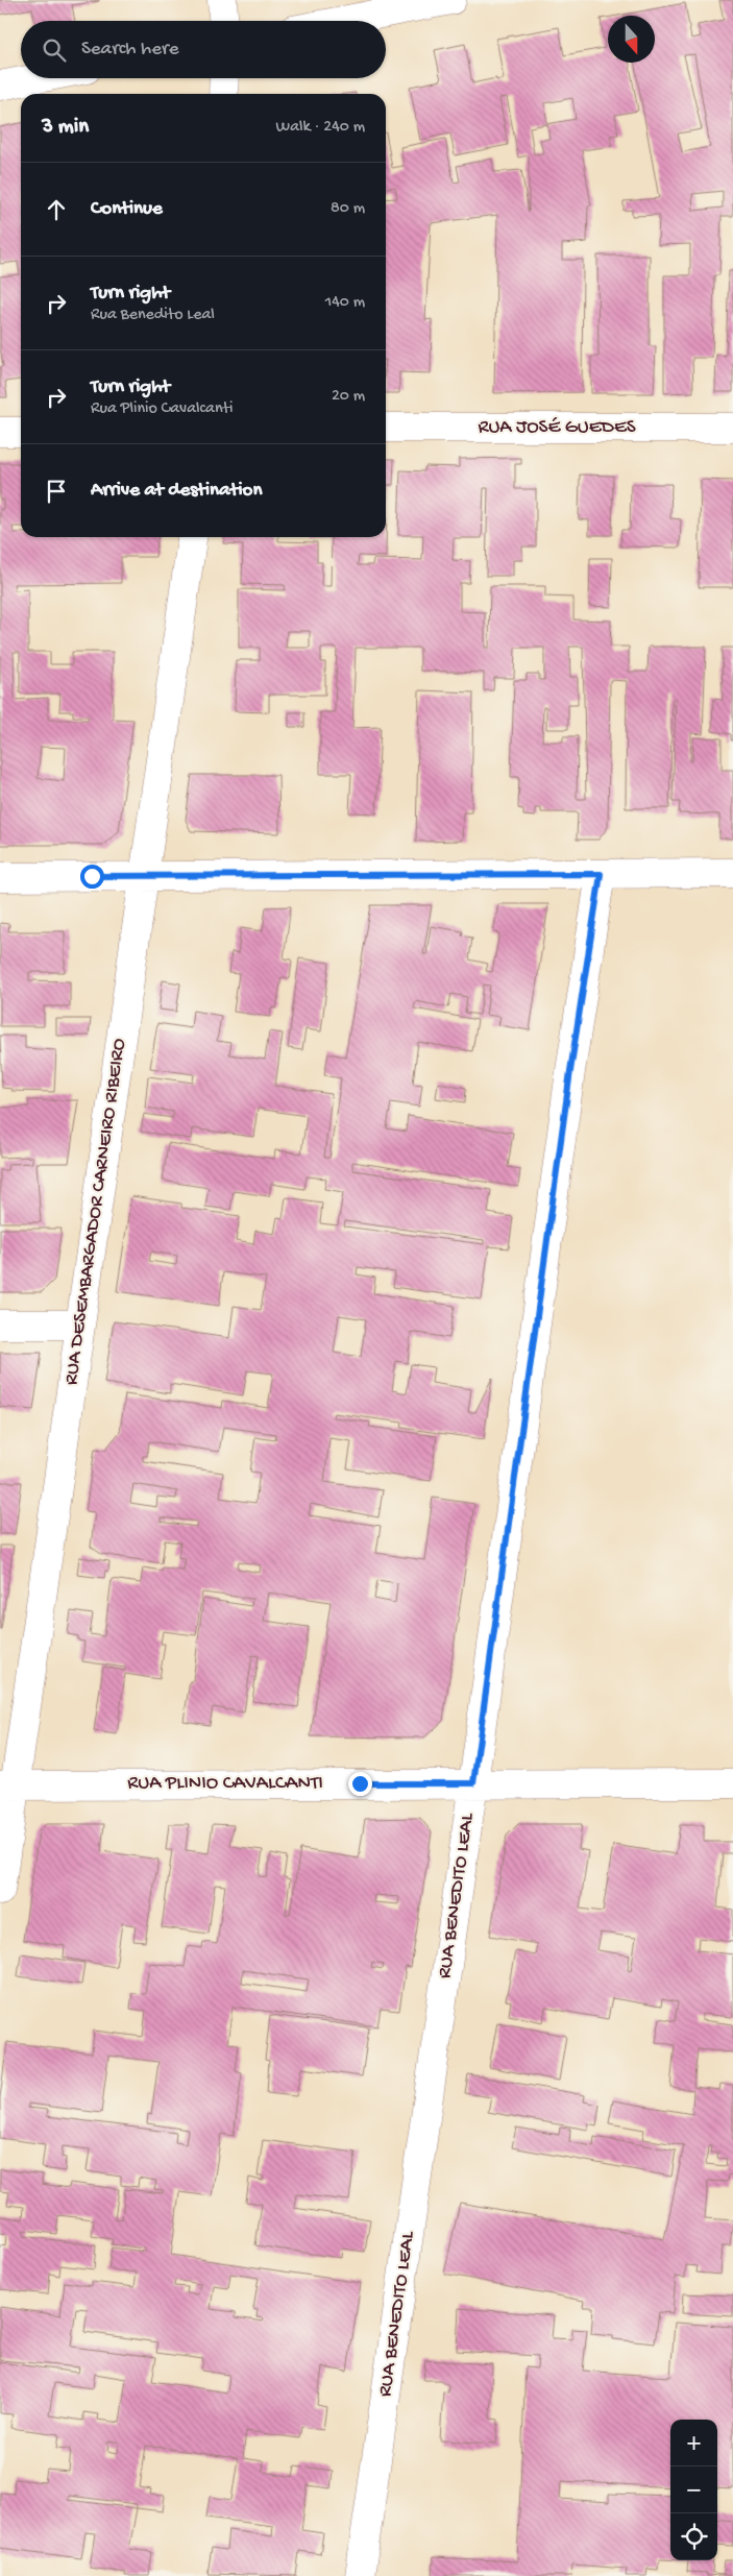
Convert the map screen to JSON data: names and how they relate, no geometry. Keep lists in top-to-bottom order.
{
  "streets": {
    "street": [
      "RUA JOSÉ GUEDES",
      "RUA DESEMBARGADOR CARNEIRO RIBEIRO",
      "RUA PLINIO CAVALCANTI",
      "RUA BENEDITO LEAL"
    ]
  },
  "crossings": [
    ["RUA DESEMBARGADOR CARNEIRO RIBEIRO", "RUA PLINIO CAVALCANTI"],
    ["RUA PLINIO CAVALCANTI", "RUA BENEDITO LEAL"]
  ],
  "north": "bottom",
  "page": {
    "search": "Search here",
    "heading": ["3 min", "Walk · 240 m"],
    "list": [
      ["Continue", "80 m"],
      ["Turn right", "Rua Benedito Leal", "140 m"],
      ["Turn right", "Rua Plinio Cavalcanti", "20 m"],
      "Arrive at destination"
    ],
    "map_buttons": ["+", "−"]
  }
}
